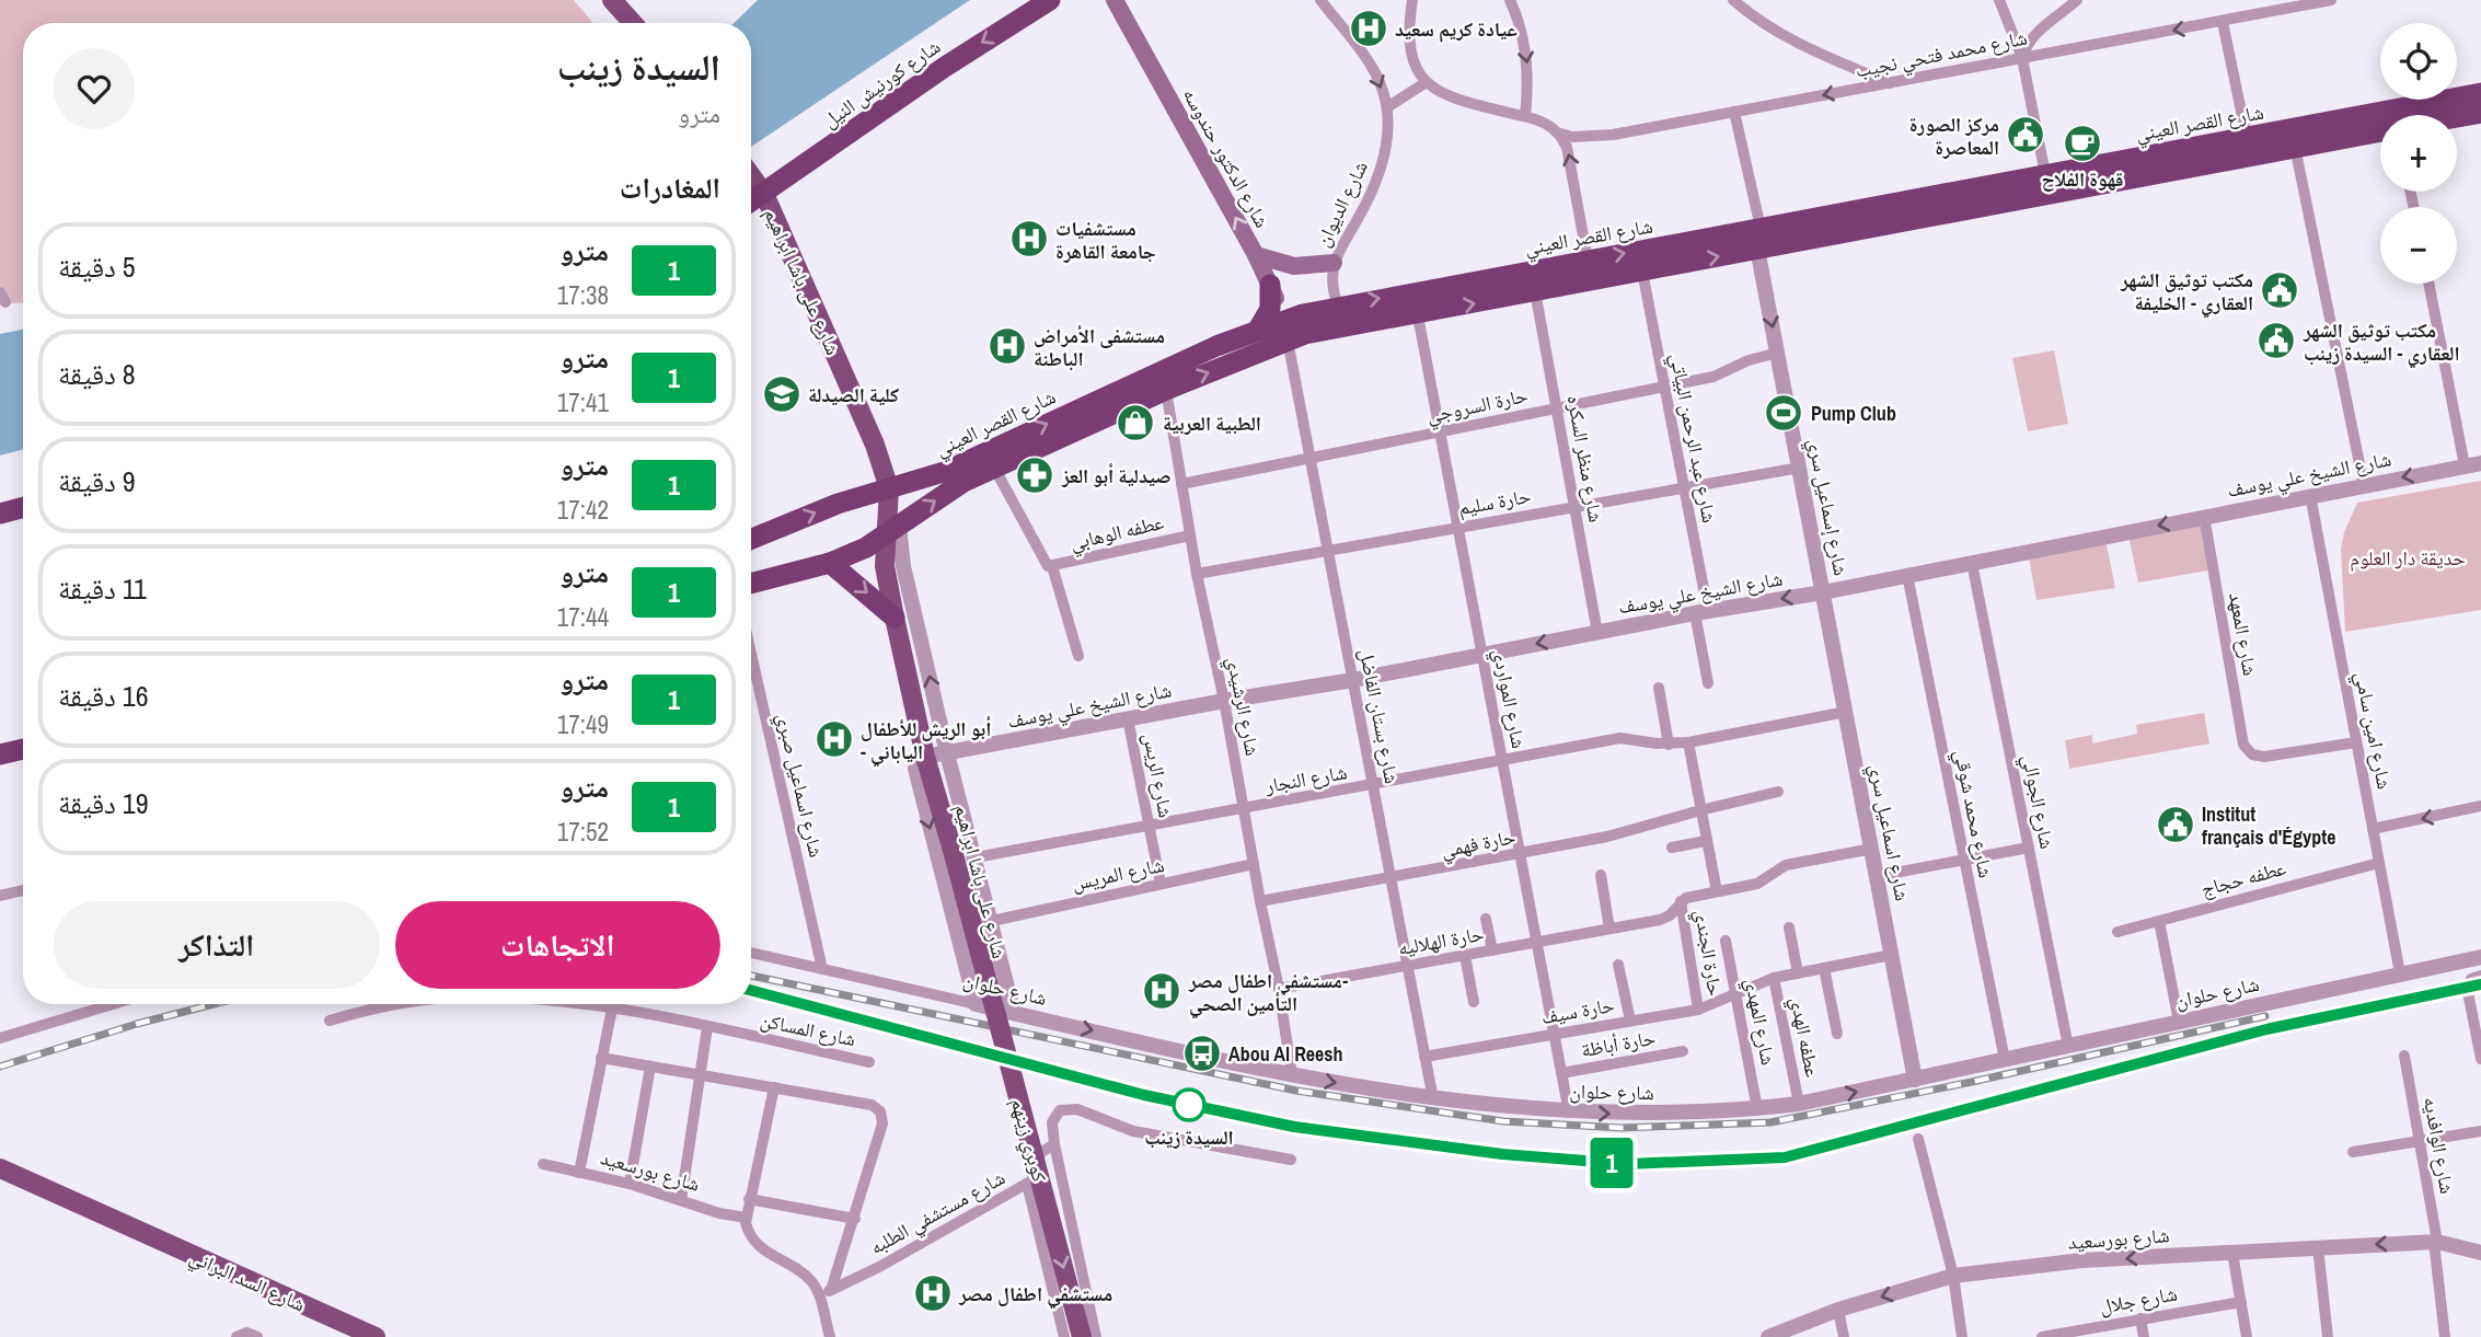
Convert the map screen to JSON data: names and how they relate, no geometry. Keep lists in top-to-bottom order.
{
  "streets": {
    "highway": ["شارع كورنيش النيل", "شارع القصر العيني"],
    "main road": [
      "شارع الدكتور حندوسه",
      "شارع على باشا ابراهيم",
      "كوبري زينهم",
      "شارع السد البراني"
    ],
    "street": [
      "شارع محمد فتحي نجيب",
      "شارع الديوان",
      "حارة السروجي",
      "شارع عبد الرحمن البياتي",
      "شارع منظر السكره",
      "شارع الشيخ علي يوسف",
      "حارة سليم",
      "شارع إسماعيل سري",
      "عطفه الوهابي",
      "شارع المعهد",
      "شارع المواردي",
      "شارع الرشيدي",
      "شارع بستان الفاضل",
      "شارع امين سامي",
      "شارع الريس",
      "شارع النجار",
      "شارع اسماعيل صبري",
      "شارع الجوالي",
      "شارع محمد شوقي",
      "شارع اسماعيل سري",
      "حارة فهمي",
      "شارع المريس",
      "عطفه حجاج",
      "حارة الهلاليه",
      "حارة الجندي",
      "شارع حلوان",
      "حارة سيف",
      "شارع المهدي",
      "شارع المساكن",
      "عطفه الهدي",
      "حارة أباظة",
      "شارع الوافديه",
      "شارع بورسعيد",
      "شارع مستشفي الطلبه",
      "شارع جلال"
    ]
  },
  "crossings": [
    ["شارع كورنيش النيل", "شارع على باشا ابراهيم"],
    ["شارع القصر العيني", "شارع الدكتور حندوسه"],
    ["شارع القصر العيني", "شارع الديوان"],
    ["شارع القصر العيني", "شارع على باشا ابراهيم"],
    ["شارع القصر العيني", "شارع عبد الرحمن البياتي"],
    ["شارع القصر العيني", "شارع منظر السكره"],
    ["شارع القصر العيني", "شارع إسماعيل سري"],
    ["شارع القصر العيني", "عطفه الوهابي"],
    ["شارع القصر العيني", "شارع المواردي"],
    ["شارع القصر العيني", "شارع الرشيدي"],
    ["شارع القصر العيني", "شارع بستان الفاضل"],
    ["شارع الدكتور حندوسه", "شارع بستان الفاضل"],
    ["شارع على باشا ابراهيم", "شارع الشيخ علي يوسف"],
    ["شارع على باشا ابراهيم", "شارع النجار"],
    ["شارع على باشا ابراهيم", "شارع المريس"],
    ["شارع على باشا ابراهيم", "شارع حلوان"],
    ["شارع على باشا ابراهيم", "كوبري زينهم"],
    ["حارة السروجي", "شارع عبد الرحمن البياتي"],
    ["حارة السروجي", "شارع منظر السكره"],
    ["حارة السروجي", "شارع إسماعيل سري"],
    ["حارة السروجي", "شارع المواردي"],
    ["حارة السروجي", "شارع الرشيدي"],
    ["حارة السروجي", "شارع بستان الفاضل"],
    ["شارع عبد الرحمن البياتي", "شارع الشيخ علي يوسف"],
    ["شارع عبد الرحمن البياتي", "حارة سليم"],
    ["شارع منظر السكره", "شارع الشيخ علي يوسف"],
    ["شارع منظر السكره", "حارة سليم"],
    ["شارع الشيخ علي يوسف", "شارع إسماعيل سري"],
    ["شارع الشيخ علي يوسف", "شارع المعهد"],
    ["شارع الشيخ علي يوسف", "شارع المواردي"],
    ["شارع الشيخ علي يوسف", "شارع الرشيدي"],
    ["شارع الشيخ علي يوسف", "شارع بستان الفاضل"],
    ["شارع الشيخ علي يوسف", "شارع امين سامي"],
    ["شارع الشيخ علي يوسف", "شارع الريس"],
    ["شارع الشيخ علي يوسف", "شارع الجوالي"],
    ["شارع الشيخ علي يوسف", "شارع محمد شوقي"],
    ["شارع الشيخ علي يوسف", "شارع اسماعيل سري"],
    ["حارة سليم", "شارع إسماعيل سري"],
    ["حارة سليم", "شارع المواردي"],
    ["حارة سليم", "شارع الرشيدي"],
    ["حارة سليم", "شارع بستان الفاضل"],
    ["شارع إسماعيل سري", "شارع اسماعيل سري"],
    ["عطفه الوهابي", "شارع الرشيدي"],
    ["شارع المعهد", "شارع امين سامي"],
    ["شارع المواردي", "شارع النجار"],
    ["شارع المواردي", "حارة فهمي"],
    ["شارع المواردي", "حارة الهلاليه"],
    ["شارع المواردي", "شارع حلوان"],
    ["شارع المواردي", "حارة سيف"],
    ["شارع المواردي", "حارة أباظة"],
    ["شارع الرشيدي", "شارع النجار"],
    ["شارع الرشيدي", "حارة فهمي"],
    ["شارع الرشيدي", "شارع المريس"],
    ["شارع الرشيدي", "حارة الهلاليه"],
    ["شارع الرشيدي", "شارع حلوان"],
    ["شارع بستان الفاضل", "شارع النجار"],
    ["شارع بستان الفاضل", "حارة فهمي"],
    ["شارع بستان الفاضل", "حارة الهلاليه"],
    ["شارع بستان الفاضل", "شارع حلوان"],
    ["شارع بستان الفاضل", "حارة سيف"],
    ["شارع امين سامي", "عطفه حجاج"],
    ["شارع امين سامي", "شارع حلوان"],
    ["شارع الريس", "شارع النجار"],
    ["شارع الريس", "شارع المريس"],
    ["شارع النجار", "شارع اسماعيل سري"],
    ["شارع اسماعيل صبري", "شارع حلوان"],
    ["شارع الجوالي", "شارع حلوان"],
    ["شارع محمد شوقي", "شارع حلوان"],
    ["شارع اسماعيل سري", "حارة الهلاليه"],
    ["شارع اسماعيل سري", "شارع حلوان"],
    ["شارع اسماعيل سري", "حارة سيف"],
    ["حارة الهلاليه", "حارة الجندي"],
    ["حارة الجندي", "حارة سيف"],
    ["شارع حلوان", "شارع المهدي"],
    ["شارع حلوان", "عطفه الهدي"],
    ["حارة سيف", "شارع المهدي"],
    ["حارة سيف", "عطفه الهدي"],
    ["شارع الوافديه", "شارع بورسعيد"]
  ],
  "one_way": [
    "شارع محمد فتحي نجيب",
    "شارع كورنيش النيل",
    "شارع الدكتور حندوسه",
    "شارع الديوان",
    "شارع الشيخ علي يوسف",
    "شارع حلوان",
    "كوبري زينهم",
    "شارع بورسعيد"
  ],
  "parks": ["حديقة دار العلوم"],
  "places": {
    "hospital": [
      "عيادة كريم سعيد",
      "مستشفيات جامعة القاهرة",
      "مستشفى الأمراض الباطنة",
      "أبو الريش للأطفال - الياباني",
      "مستشفي اطفال مصر- التأمين الصحي",
      "مستشفي اطفال مصر"
    ],
    "public building": [
      "مركز الصورة المعاصرة",
      "مكتب توثيق الشهر العقاري - الخليفة",
      "مكتب توثيق الشهر العقاري - السيدة زينب",
      "Institut français d'Égypte"
    ],
    "cafe": ["قهوة الفلاح"],
    "school or university": ["كلية الصيدلة"],
    "sports": ["Pump Club"],
    "shop": ["الطبية العربية"],
    "pharmacy": ["صيدلية أبو العز"],
    "bus stop": ["Abou Al Reesh"],
    "other": ["السيدة زينب"]
  },
  "lines": ["metro line 1"],
  "page": {
    "on_map": "1",
    "map_buttons": ["+", "−"],
    "heading": [
      ["السيدة زينب", "مترو"],
      "المغادرات"
    ],
    "list": [
      {
        "mark": "1",
        "name": "مترو",
        "note": "17:38",
        "value": "5 دقيقة"
      },
      {
        "mark": "1",
        "name": "مترو",
        "note": "17:41",
        "value": "8 دقيقة"
      },
      {
        "mark": "1",
        "name": "مترو",
        "note": "17:42",
        "value": "9 دقيقة"
      },
      {
        "mark": "1",
        "name": "مترو",
        "note": "17:44",
        "value": "11 دقيقة"
      },
      {
        "mark": "1",
        "name": "مترو",
        "note": "17:49",
        "value": "16 دقيقة"
      },
      {
        "mark": "1",
        "name": "مترو",
        "note": "17:52",
        "value": "19 دقيقة"
      }
    ],
    "buttons": ["الاتجاهات", "التذاكر"]
  }
}
